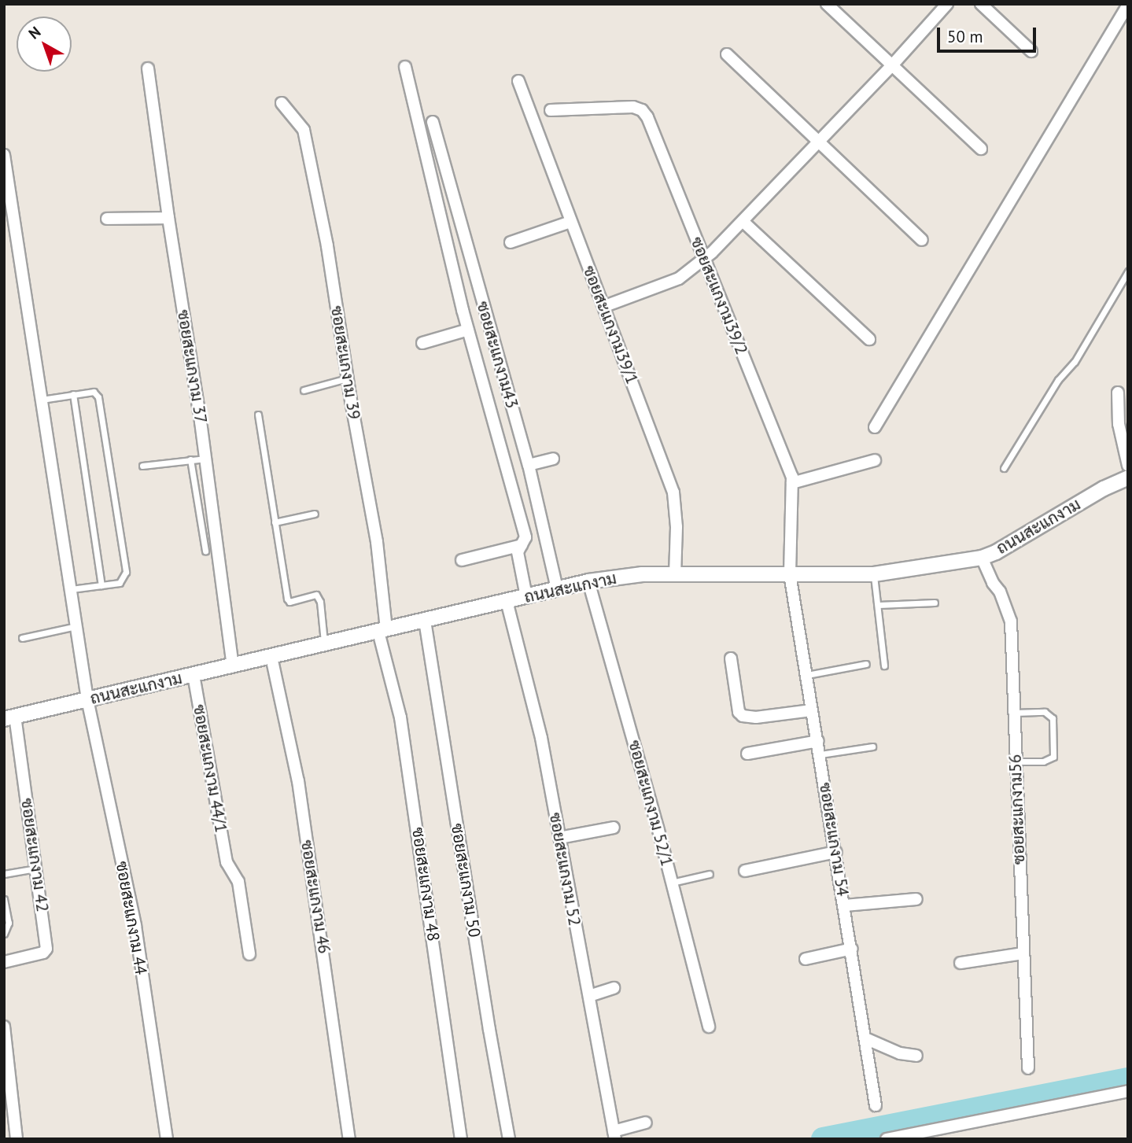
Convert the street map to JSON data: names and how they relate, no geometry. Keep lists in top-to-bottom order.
{
  "streets": {
    "street": [
      "ซอยสะแกงาม39/2",
      "ซอยสะแกงาม39/1",
      "ซอยสะแกงาม43",
      "ซอยสะแกงาม 39",
      "ซอยสะแกงาม 37",
      "ถนนสะแกงาม",
      "ซอยสะแกงาม 44/1",
      "ซอยสะแกงาม 52/1",
      "ซอยสะแกงาม56",
      "ซอยสะแกงาม 54",
      "ซอยสะแกงาม 42",
      "ซอยสะแกงาม 52",
      "ซอยสะแกงาม 50",
      "ซอยสะแกงาม 48",
      "ซอยสะแกงาม 46",
      "ซอยสะแกงาม 44"
    ]
  },
  "crossings": [
    ["ซอยสะแกงาม39/2", "ถนนสะแกงาม"],
    ["ซอยสะแกงาม39/2", "ซอยสะแกงาม 54"],
    ["ซอยสะแกงาม39/1", "ถนนสะแกงาม"],
    ["ซอยสะแกงาม43", "ถนนสะแกงาม"],
    ["ซอยสะแกงาม 39", "ถนนสะแกงาม"],
    ["ซอยสะแกงาม 39", "ซอยสะแกงาม 48"],
    ["ซอยสะแกงาม 37", "ถนนสะแกงาม"],
    ["ถนนสะแกงาม", "ซอยสะแกงาม 44/1"],
    ["ถนนสะแกงาม", "ซอยสะแกงาม 52/1"],
    ["ถนนสะแกงาม", "ซอยสะแกงาม56"],
    ["ถนนสะแกงาม", "ซอยสะแกงาม 54"],
    ["ถนนสะแกงาม", "ซอยสะแกงาม 42"],
    ["ถนนสะแกงาม", "ซอยสะแกงาม 52"],
    ["ถนนสะแกงาม", "ซอยสะแกงาม 50"],
    ["ถนนสะแกงาม", "ซอยสะแกงาม 48"],
    ["ถนนสะแกงาม", "ซอยสะแกงาม 46"],
    ["ถนนสะแกงาม", "ซอยสะแกงาม 44"]
  ],
  "scale_bar": "50 m",
  "north": "top left"
}
